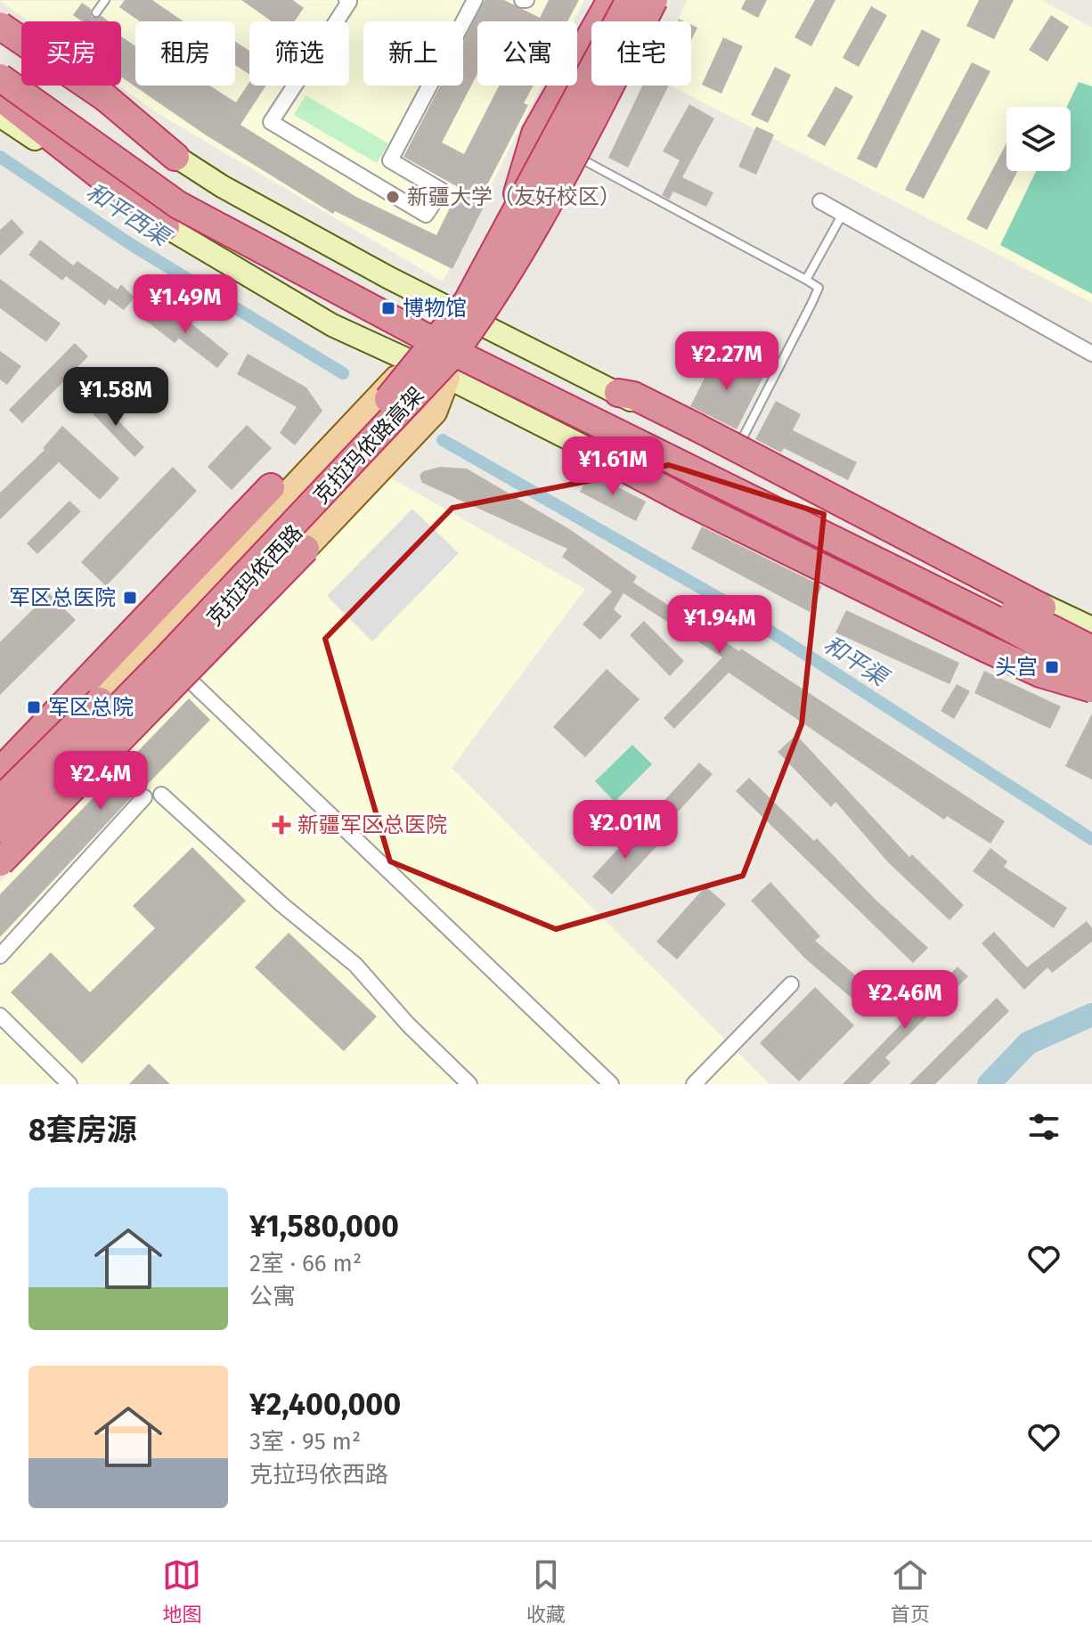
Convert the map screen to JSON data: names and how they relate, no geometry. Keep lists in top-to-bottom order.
{
  "streets": {
    "highway": ["克拉玛依路高架"],
    "main road": ["克拉玛依西路"]
  },
  "crossings": [
    ["克拉玛依路高架", "克拉玛依西路"]
  ],
  "water": ["和平西渠", "和平渠"],
  "places": {
    "other": ["新疆大学（友好校区）"],
    "transit": [
      "博物馆",
      "军区总医院",
      "头宫",
      "军区总院"
    ],
    "health": ["新疆军区总医院"]
  },
  "page": {
    "chip": [
      "买房",
      "租房",
      "筛选",
      "新上",
      "公寓",
      "住宅"
    ],
    "price": [
      "¥1.49M",
      "¥2.27M",
      "¥1.58M",
      "¥1.61M",
      "¥1.94M",
      "¥2.4M",
      "¥2.01M",
      "¥2.46M"
    ],
    "heading": "8套房源",
    "list": [
      {
        "name": "¥1,580,000",
        "note": "2室 · 66 m² · 公寓"
      },
      {
        "name": "¥2,400,000",
        "note": "3室 · 95 m² · 克拉玛依西路"
      }
    ],
    "tabs": ["地图", "收藏", "首页"]
  }
}
